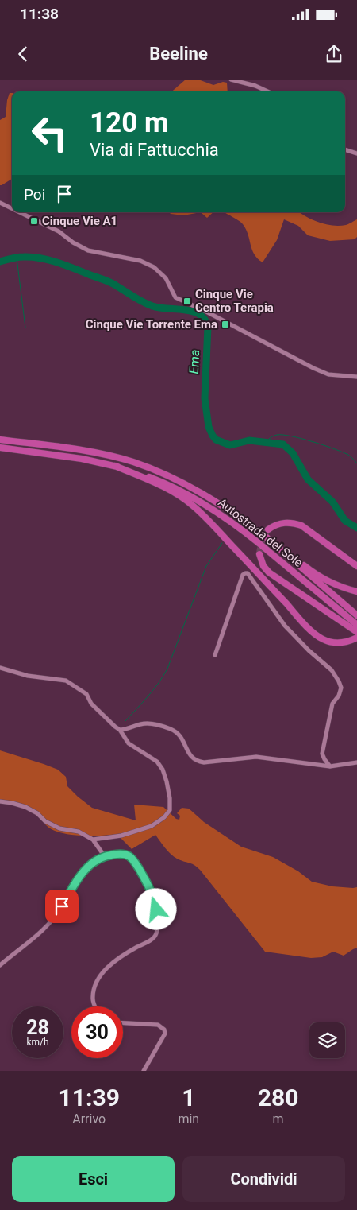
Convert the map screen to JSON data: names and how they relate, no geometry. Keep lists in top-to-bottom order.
{
  "streets": {
    "highway": ["Autostrada del Sole"]
  },
  "water": ["Ema"],
  "places": {
    "transit": ["Cinque Vie A1", "Cinque Vie Centro Terapia", "Cinque Vie Torrente Ema"]
  },
  "page": {
    "status": "11:38",
    "header": "Beeline",
    "turn": ["120 m", "Via di Fattucchia"],
    "then": "Poi",
    "speed": "28 km/h",
    "limit": "30",
    "eta": [
      "11:39",
      "Arrivo",
      "1",
      "min",
      "280",
      "m"
    ],
    "buttons": ["Esci", "Condividi"]
  }
}
